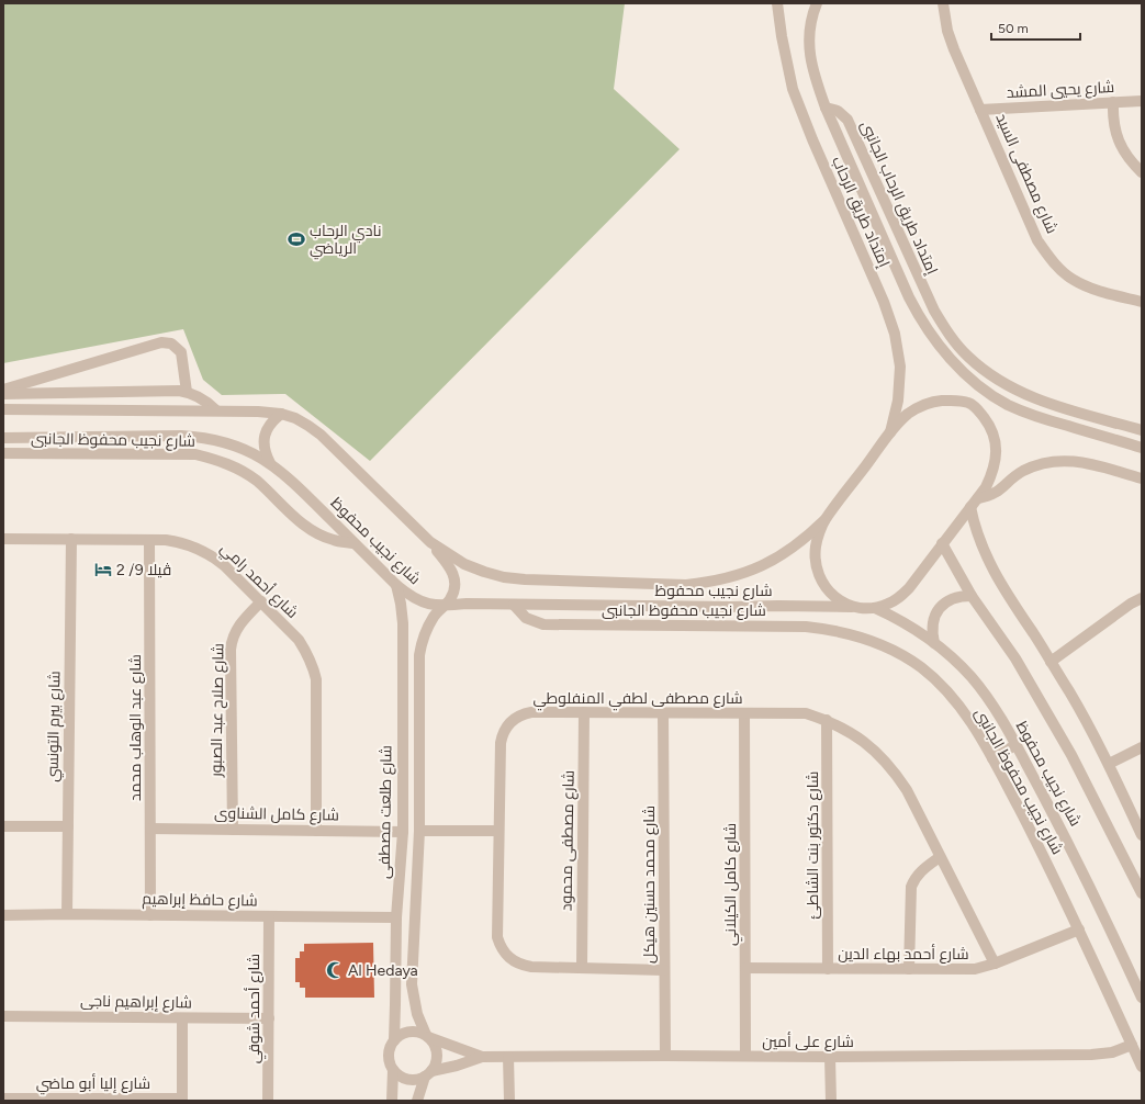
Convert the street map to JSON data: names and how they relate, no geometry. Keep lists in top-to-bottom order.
{
  "streets": {
    "street": [
      "شارع يحيي المشد",
      "شارع مصطفى السيد",
      "إمتداد طريق الرحاب الجانبى",
      "إمتداد طريق الرحاب",
      "شارع نجيب محفوظ الجانبى",
      "شارع نجيب محفوظ",
      "شارع أحمد رامي",
      "شارع مصطفى لطفي المنفلوطي",
      "شارع صلاح عبد الصبور",
      "شارع بيرم التونسي",
      "شارع عبد الوهاب محمد",
      "شارع طلعت مصطفى",
      "شارع كامل الشناوى",
      "شارع مصطفى محمود",
      "شارع دكتور بنت الشاطئ",
      "شارع محمد حسنين هيكل",
      "شارع كامل الكيلاني",
      "شارع حافظ إبراهيم",
      "شارع أحمد بهاء الدين",
      "شارع إبراهيم ناجى",
      "شارع أحمد شوقي",
      "شارع على أمين",
      "شارع إليا أبو ماضي"
    ]
  },
  "crossings": [
    ["شارع يحيي المشد", "شارع مصطفى السيد"],
    ["إمتداد طريق الرحاب الجانبى", "إمتداد طريق الرحاب"],
    ["شارع نجيب محفوظ الجانبى", "شارع نجيب محفوظ"],
    ["شارع نجيب محفوظ الجانبى", "شارع أحمد بهاء الدين"],
    ["شارع نجيب محفوظ الجانبى", "شارع على أمين"],
    ["شارع نجيب محفوظ", "شارع طلعت مصطفى"],
    ["شارع أحمد رامي", "شارع صلاح عبد الصبور"],
    ["شارع أحمد رامي", "شارع بيرم التونسي"],
    ["شارع أحمد رامي", "شارع عبد الوهاب محمد"],
    ["شارع أحمد رامي", "شارع كامل الشناوى"],
    ["شارع مصطفى لطفي المنفلوطي", "شارع مصطفى محمود"],
    ["شارع مصطفى لطفي المنفلوطي", "شارع دكتور بنت الشاطئ"],
    ["شارع مصطفى لطفي المنفلوطي", "شارع محمد حسنين هيكل"],
    ["شارع مصطفى لطفي المنفلوطي", "شارع كامل الكيلاني"],
    ["شارع مصطفى لطفي المنفلوطي", "شارع أحمد بهاء الدين"],
    ["شارع صلاح عبد الصبور", "شارع كامل الشناوى"],
    ["شارع بيرم التونسي", "شارع حافظ إبراهيم"],
    ["شارع عبد الوهاب محمد", "شارع كامل الشناوى"],
    ["شارع عبد الوهاب محمد", "شارع حافظ إبراهيم"],
    ["شارع طلعت مصطفى", "شارع كامل الشناوى"],
    ["شارع طلعت مصطفى", "شارع حافظ إبراهيم"],
    ["شارع طلعت مصطفى", "شارع على أمين"],
    ["شارع دكتور بنت الشاطئ", "شارع أحمد بهاء الدين"],
    ["شارع محمد حسنين هيكل", "شارع على أمين"],
    ["شارع كامل الكيلاني", "شارع أحمد بهاء الدين"],
    ["شارع كامل الكيلاني", "شارع على أمين"],
    ["شارع حافظ إبراهيم", "شارع أحمد شوقي"],
    ["شارع إبراهيم ناجى", "شارع أحمد شوقي"]
  ],
  "places": {
    "sports": ["نادي الرحاب الرياضي"],
    "hotel": ["ڤيلا 9/ 2"],
    "mosque": ["Al Hedaya"]
  },
  "scale_bar": "50 m"
}
